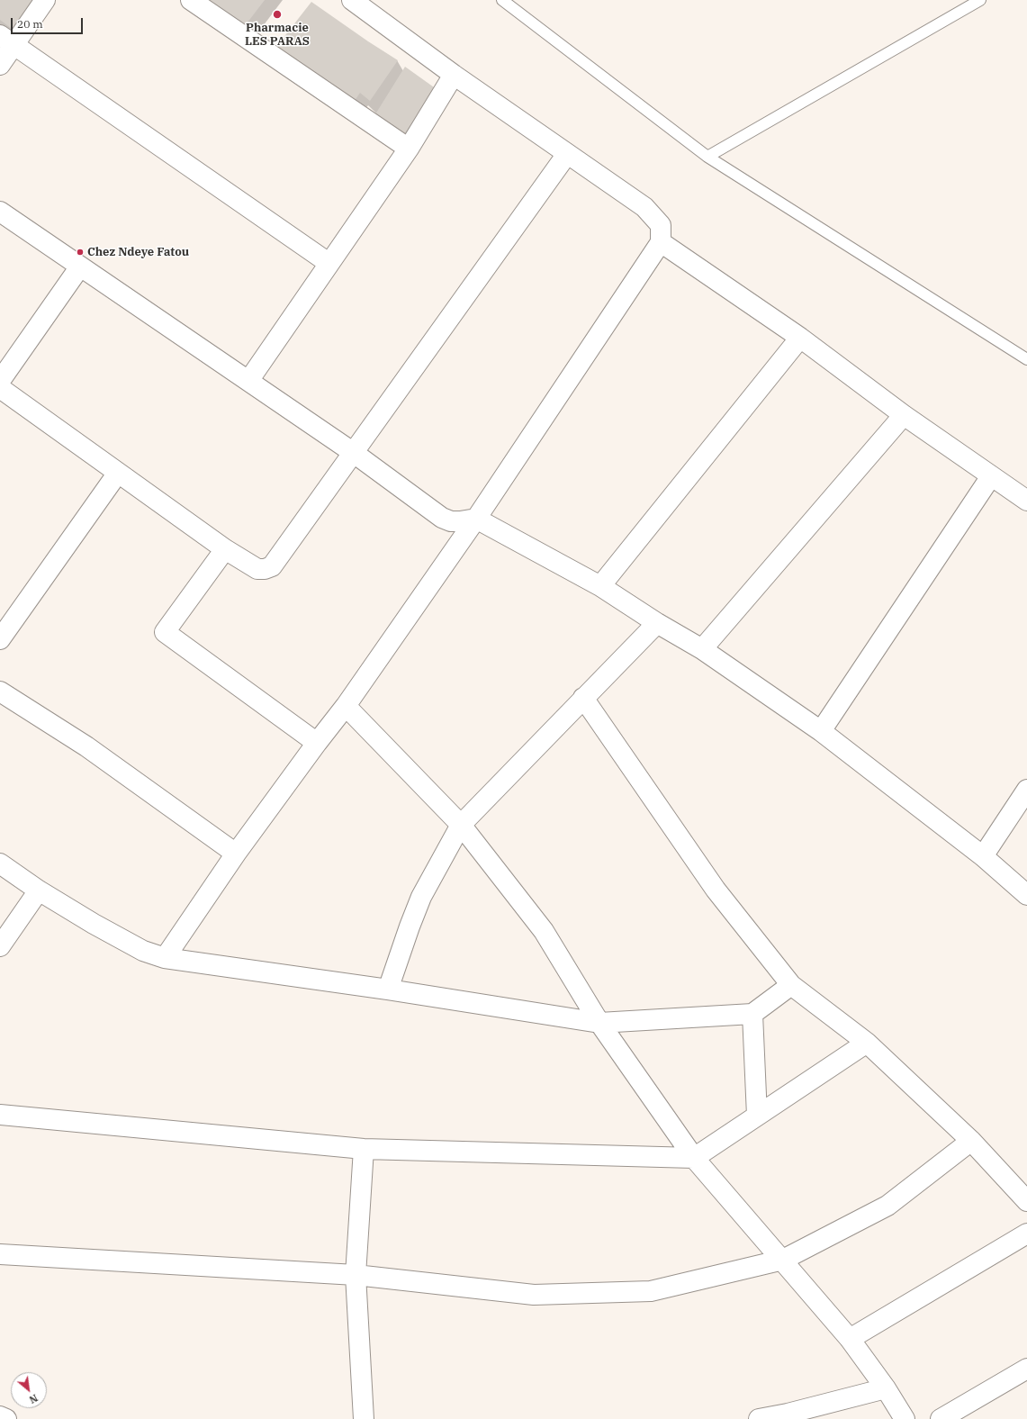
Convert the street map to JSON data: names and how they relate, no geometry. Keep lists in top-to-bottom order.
{
  "places": ["Pharmacie LES PARAS", "Chez Ndeye Fatou"],
  "scale_bar": "20 m",
  "north": "bottom right"
}
